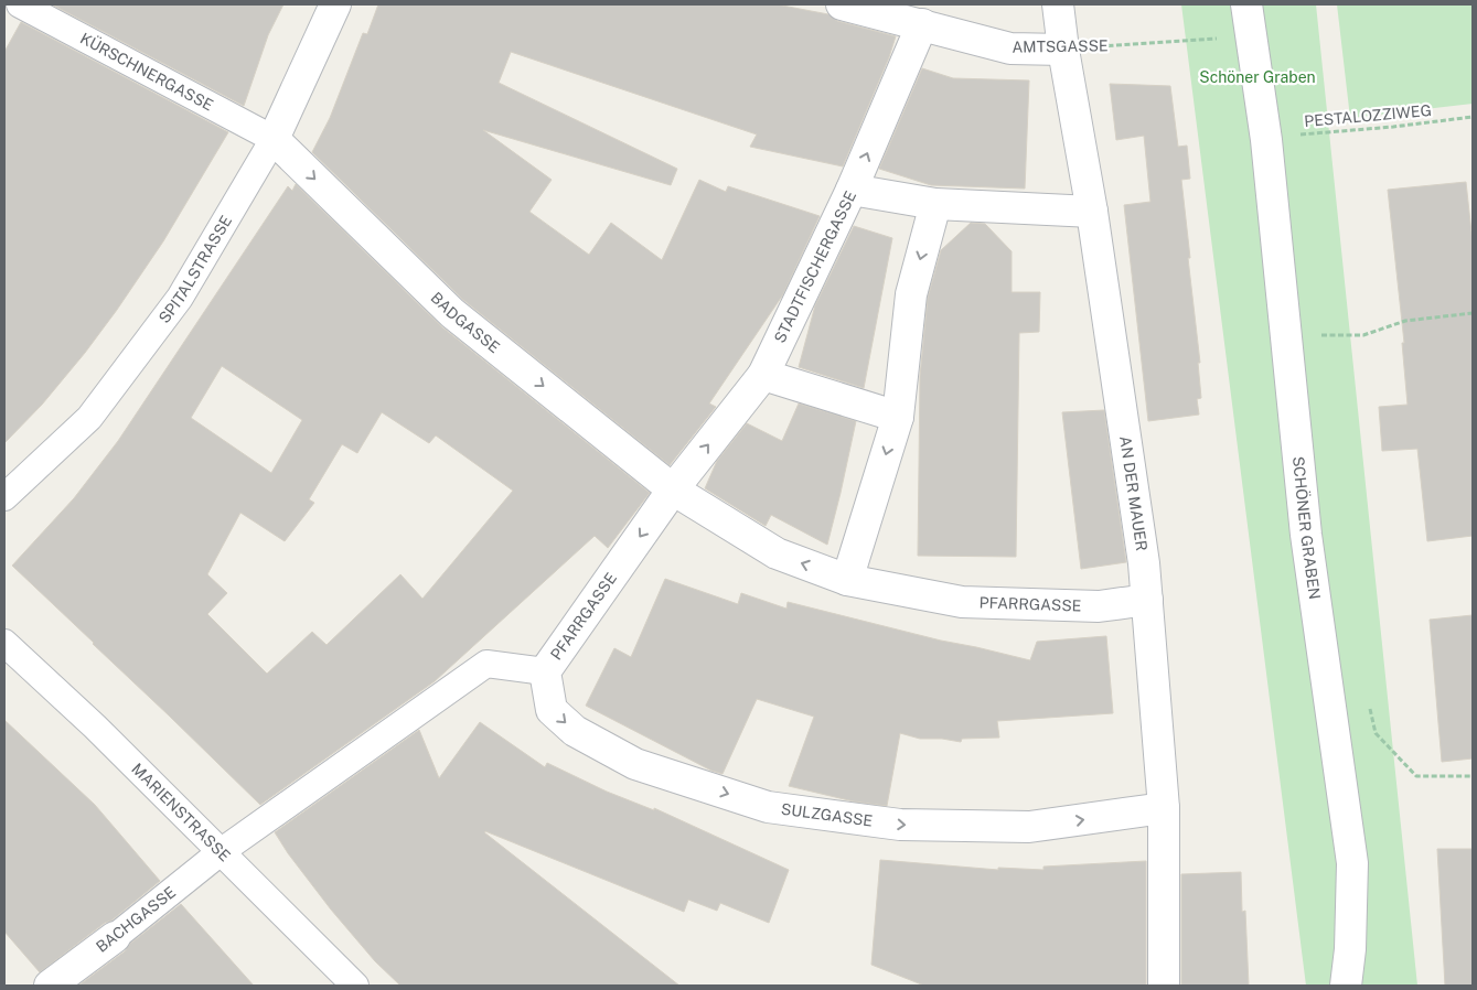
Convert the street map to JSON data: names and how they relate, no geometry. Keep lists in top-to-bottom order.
{
  "streets": {
    "street": [
      "AMTSGASSE",
      "KÜRSCHNERGASSE",
      "STADTFISCHERGASSE",
      "SPITALSTRASSE",
      "BADGASSE",
      "AN DER MAUER",
      "SCHÖNER GRABEN",
      "PFARRGASSE",
      "MARIENSTRASSE",
      "SULZGASSE",
      "BACHGASSE"
    ],
    "path": ["PESTALOZZIWEG"]
  },
  "crossings": [
    ["AMTSGASSE", "STADTFISCHERGASSE"],
    ["AMTSGASSE", "AN DER MAUER"],
    ["AMTSGASSE", "SCHÖNER GRABEN"],
    ["KÜRSCHNERGASSE", "SPITALSTRASSE"],
    ["KÜRSCHNERGASSE", "BADGASSE"],
    ["PESTALOZZIWEG", "SCHÖNER GRABEN"],
    ["STADTFISCHERGASSE", "BADGASSE"],
    ["STADTFISCHERGASSE", "PFARRGASSE"],
    ["SPITALSTRASSE", "BADGASSE"],
    ["BADGASSE", "PFARRGASSE"],
    ["AN DER MAUER", "PFARRGASSE"],
    ["AN DER MAUER", "SULZGASSE"],
    ["PFARRGASSE", "MARIENSTRASSE"],
    ["PFARRGASSE", "SULZGASSE"],
    ["PFARRGASSE", "BACHGASSE"],
    ["MARIENSTRASSE", "BACHGASSE"]
  ],
  "one_way": ["BADGASSE", "SULZGASSE"],
  "parks": ["Schöner Graben"]
}
